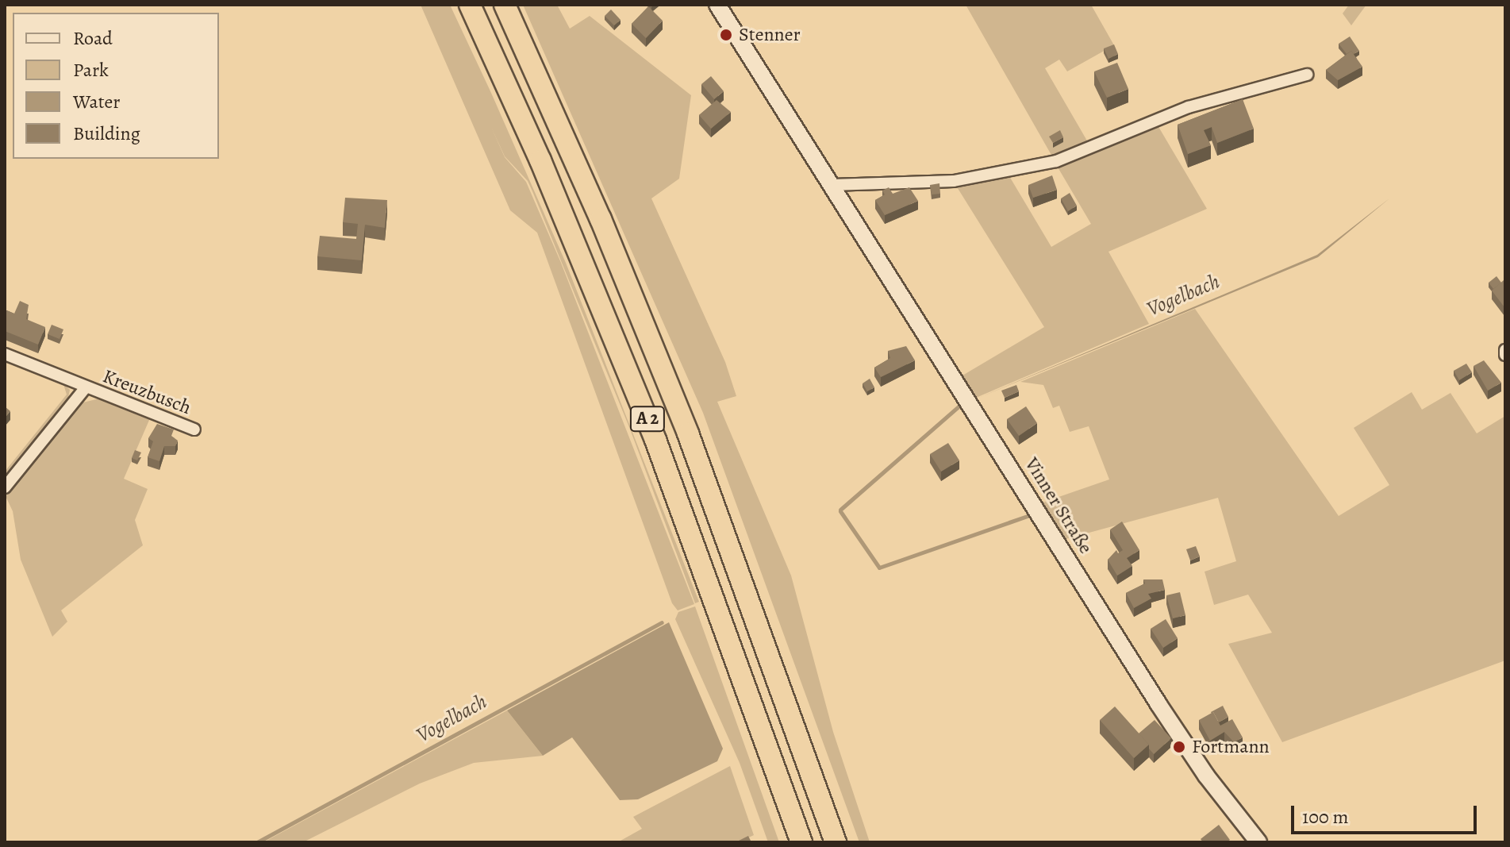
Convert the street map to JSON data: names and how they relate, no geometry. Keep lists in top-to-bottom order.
{
  "streets": {
    "highway": ["A 2"],
    "street": ["Kreuzbusch", "Vinner Straße"]
  },
  "water": ["Vogelbach"],
  "places": ["Stenner", "Fortmann"],
  "legend": [
    "Road",
    "Park",
    "Water",
    "Building"
  ],
  "scale_bar": "100 m"
}
